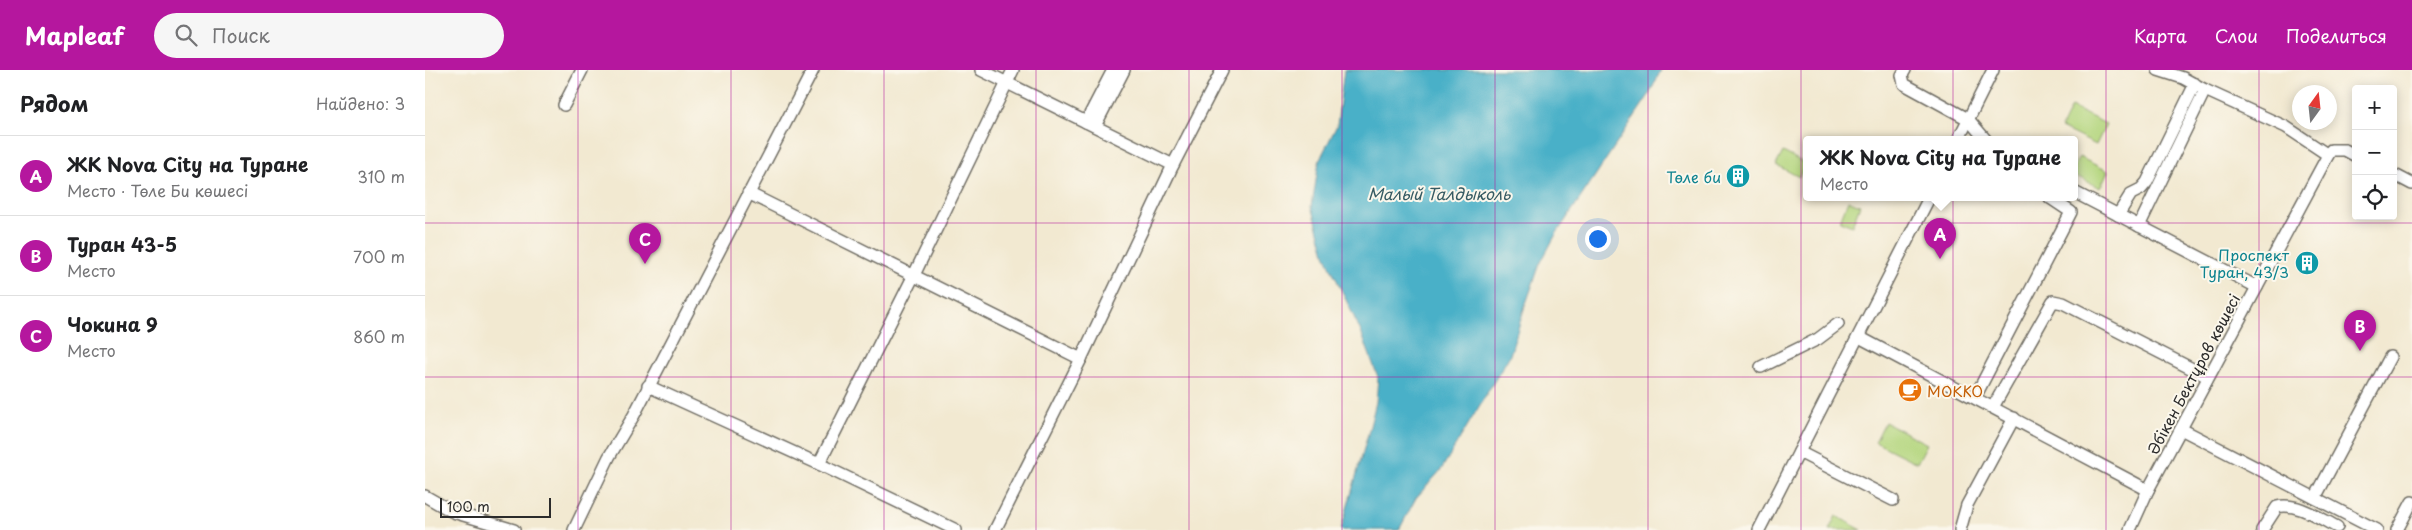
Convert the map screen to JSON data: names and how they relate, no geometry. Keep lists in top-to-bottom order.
{
  "streets": {
    "street": ["Әбікен Бектұров көшесі"]
  },
  "water": ["Малый Талдыколь"],
  "places": {
    "building": ["Төле би", "Проспект Туран, 43/3"],
    "cafe": ["МОККО"]
  },
  "scale_bar": "100 m",
  "north": "top",
  "page": {
    "header": "Mapleaf",
    "search": "Поиск",
    "nav": ["Карта", "Слои", "Поделиться"],
    "heading": ["Рядом", "Найдено: 3"],
    "map_buttons": ["+", "−"],
    "list": [
      {
        "mark": "A",
        "name": "ЖК Nova City на Туране",
        "note": "Место · Төле Би көшесі",
        "value": "310 m"
      },
      {
        "mark": "B",
        "name": "Туран 43-5",
        "note": "Место",
        "value": "700 m"
      },
      {
        "mark": "C",
        "name": "Чокина 9",
        "note": "Место",
        "value": "860 m"
      }
    ],
    "popup": ["ЖК Nova City на Туране", "Место"],
    "pins": ["A", "C", "B"],
    "scale": "100 m"
  }
}
